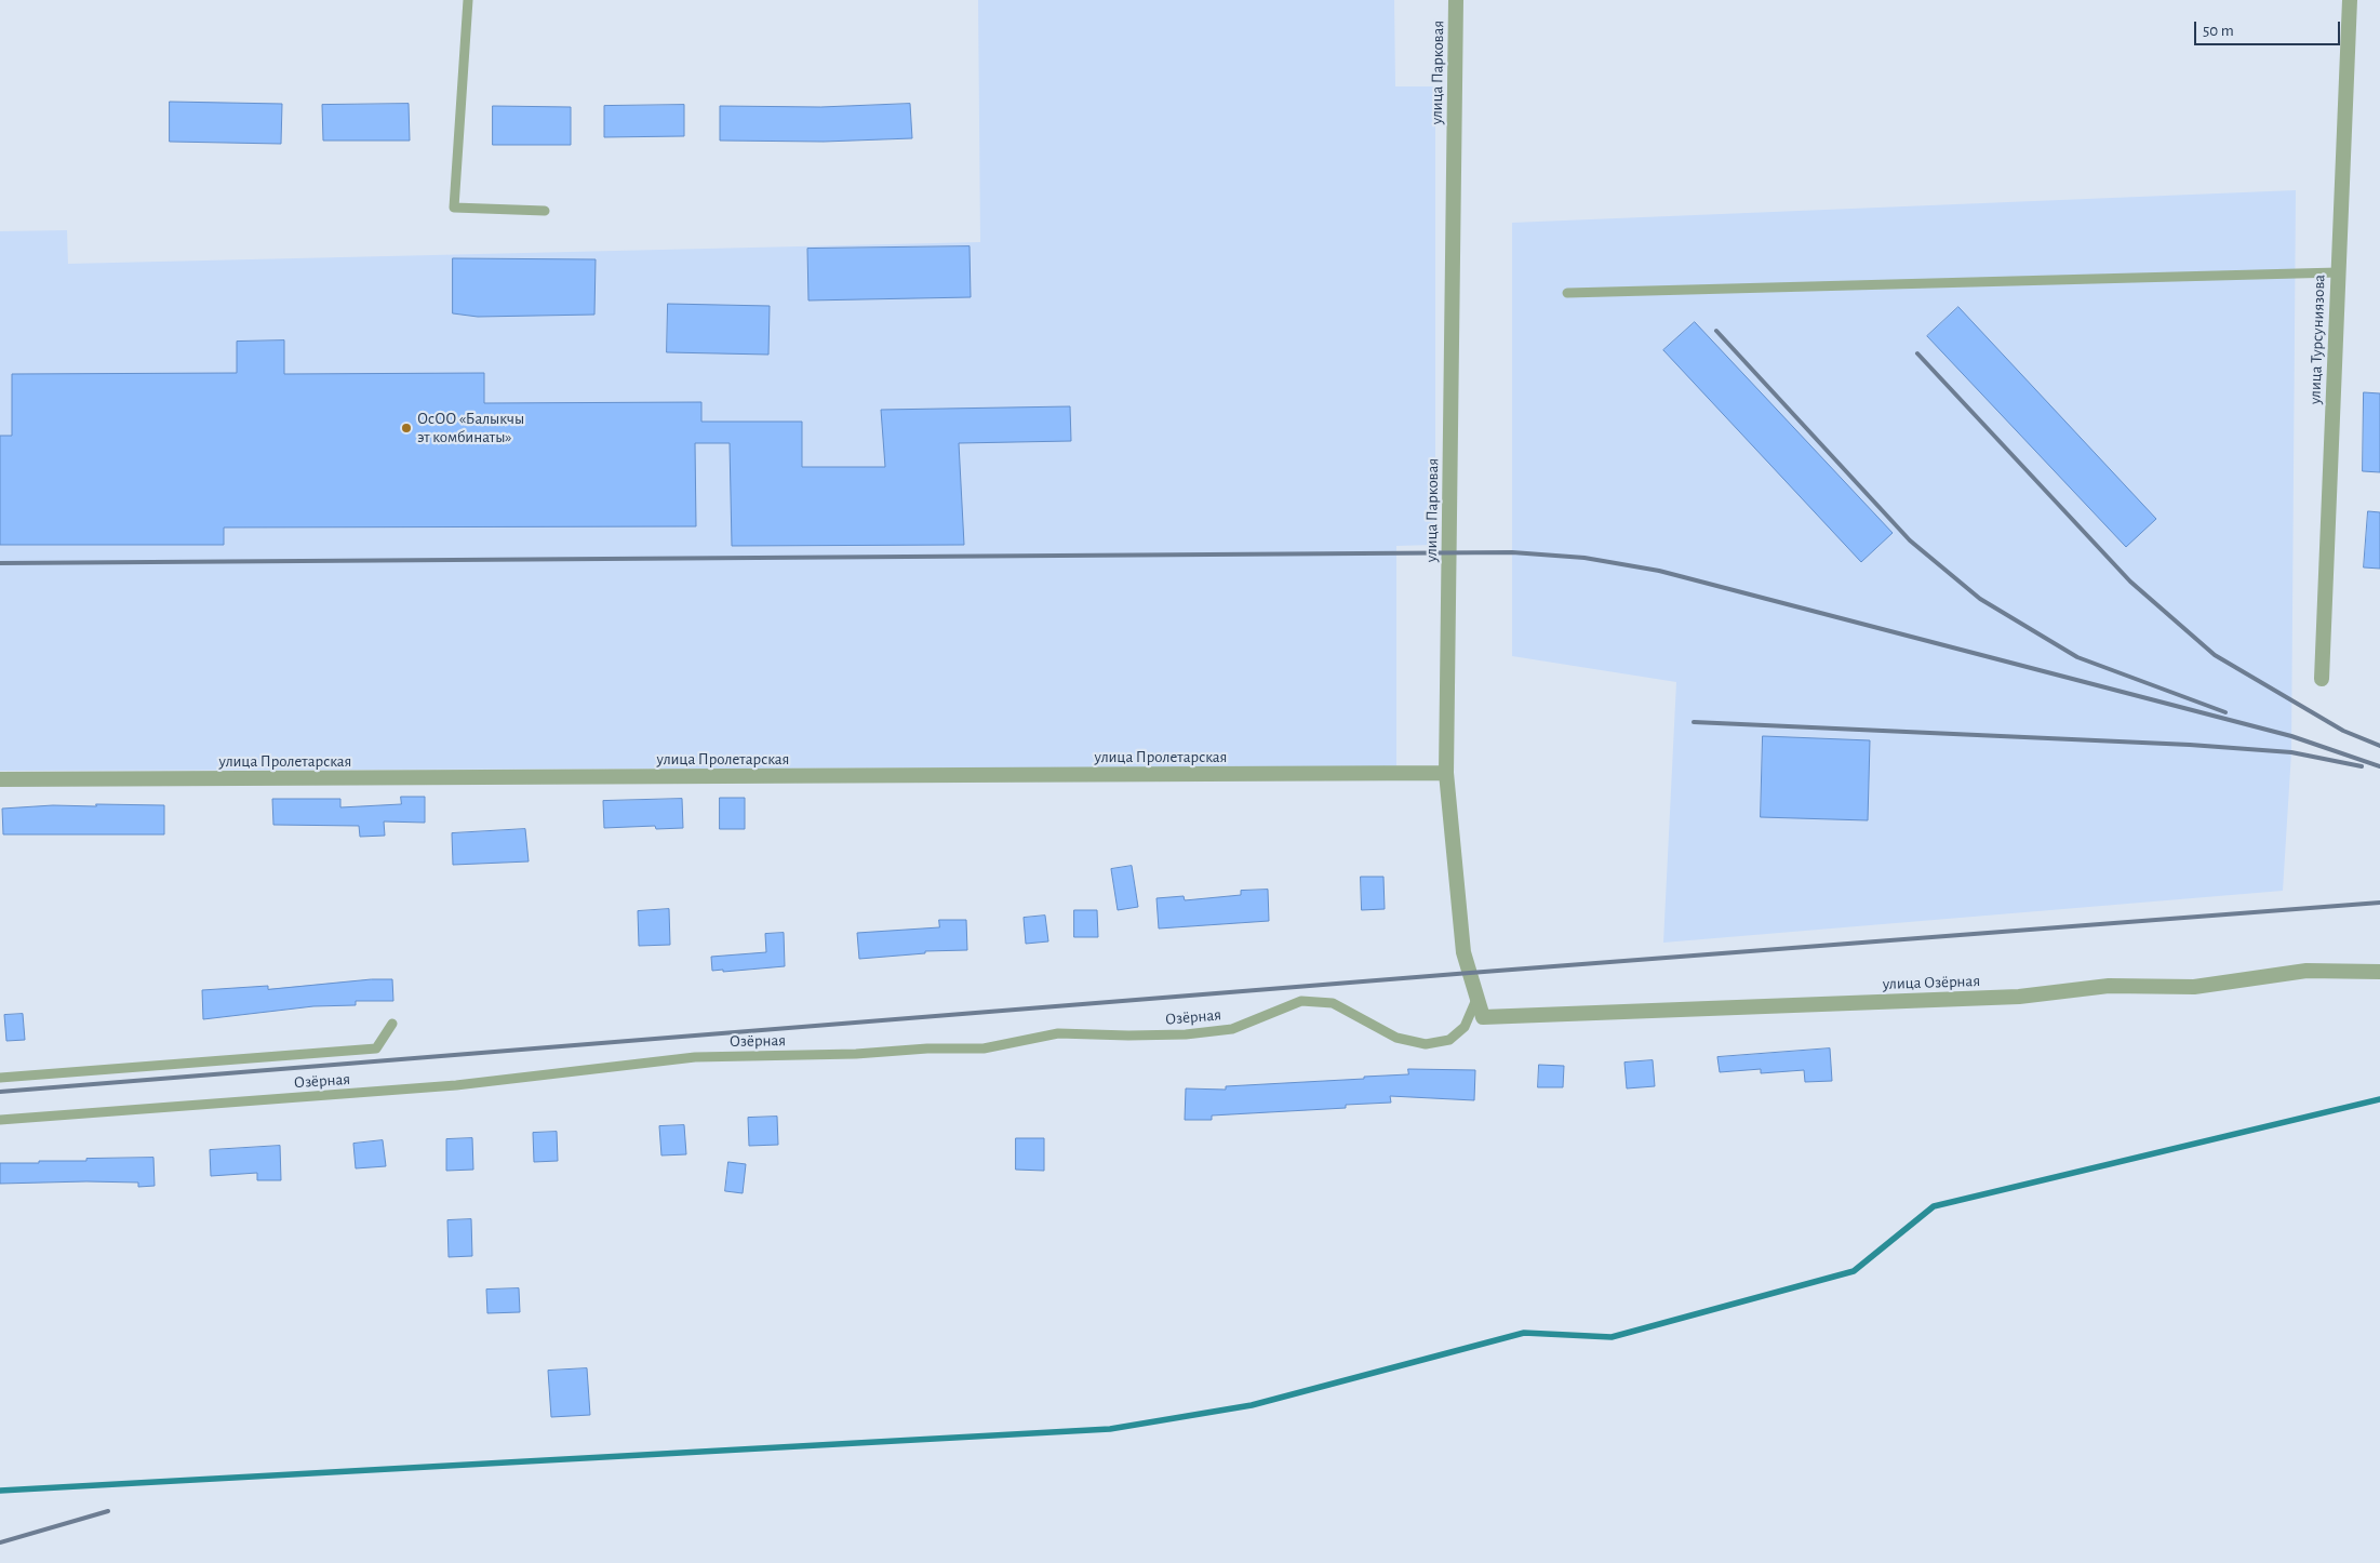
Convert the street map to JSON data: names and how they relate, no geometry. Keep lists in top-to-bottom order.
{
  "streets": {
    "street": [
      "улица Парковая",
      "улица Турсуниязова",
      "улица Пролетарская",
      "улица Озёрная"
    ],
    "lane": ["Озёрная"]
  },
  "crossings": [
    ["улица Парковая", "улица Пролетарская"],
    ["улица Парковая", "улица Озёрная"],
    ["улица Парковая", "Озёрная"]
  ],
  "places": ["ОсОО «Балыкчы эт комбинаты»"],
  "scale_bar": "50 m"
}
